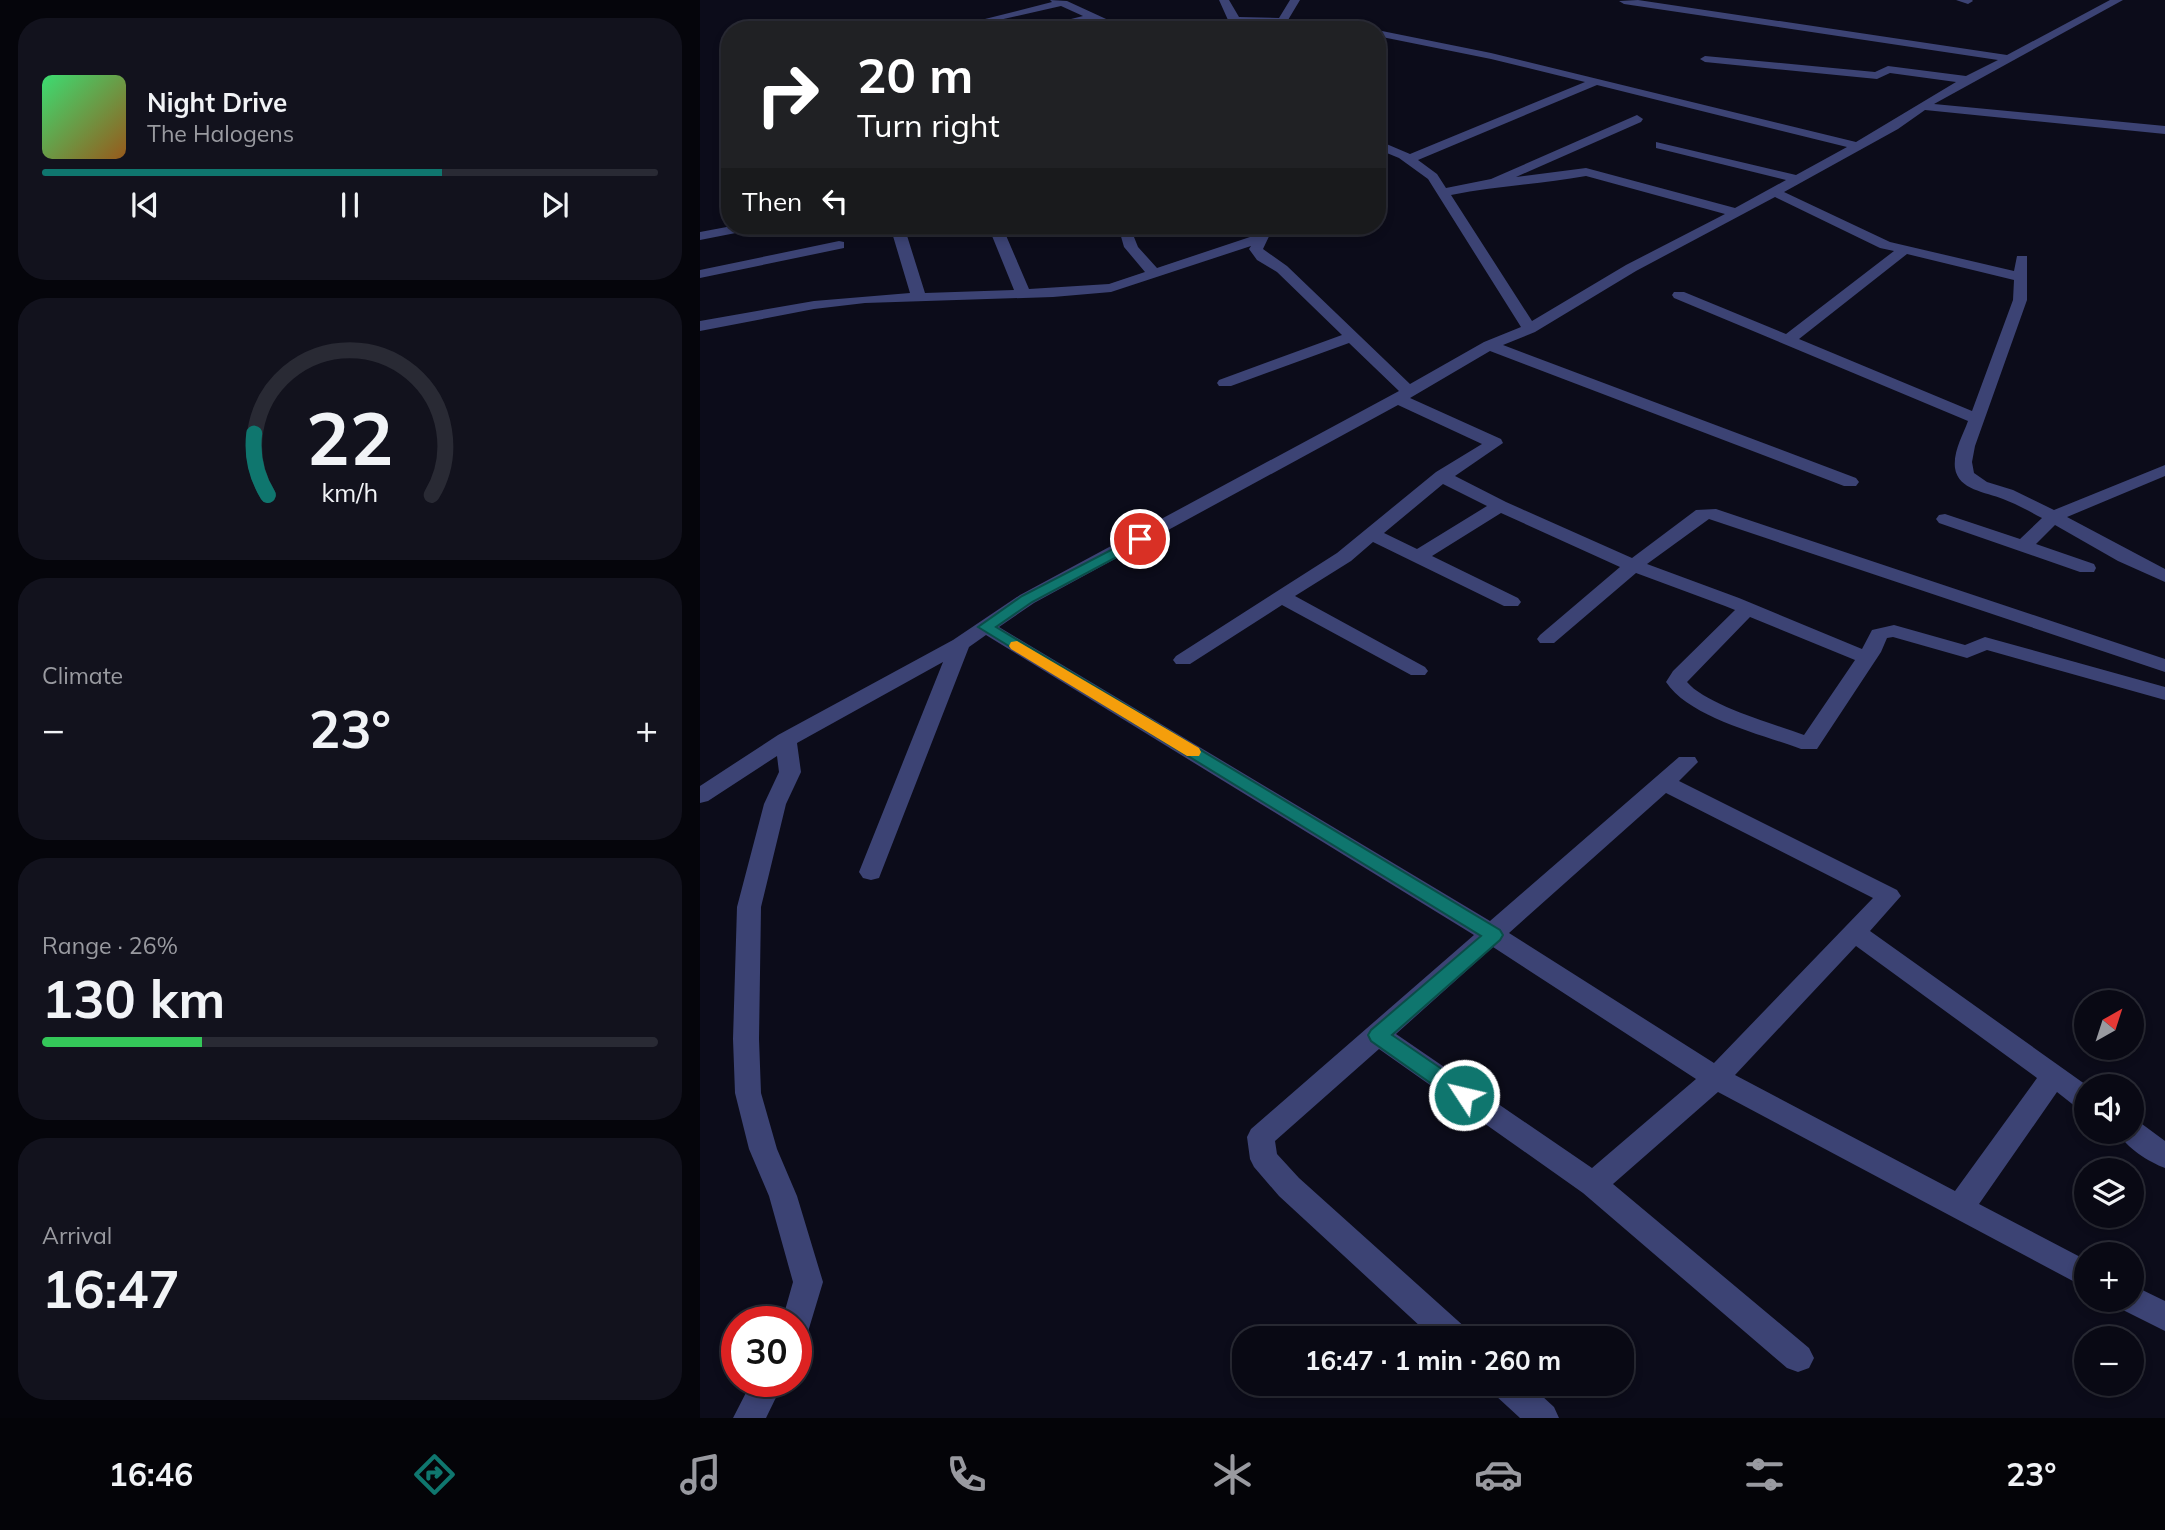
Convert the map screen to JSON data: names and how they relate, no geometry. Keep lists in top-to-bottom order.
{
  "north": "top right",
  "page": {
    "turn": ["20 m", "Turn right"],
    "song": ["Night Drive", "The Halogens"],
    "then": "Then",
    "tile": [
      "Climate",
      ["Range · 26%", "130 km"],
      ["Arrival", "16:47"]
    ],
    "heat": ["−", "23°", "+"],
    "map_buttons": ["+", "−"],
    "limit": "30",
    "trip": "16:47 · 1 min · 260 m",
    "tabs": ["16:46", "23°"],
    "gauge": ["22", "km/h"]
  }
}
